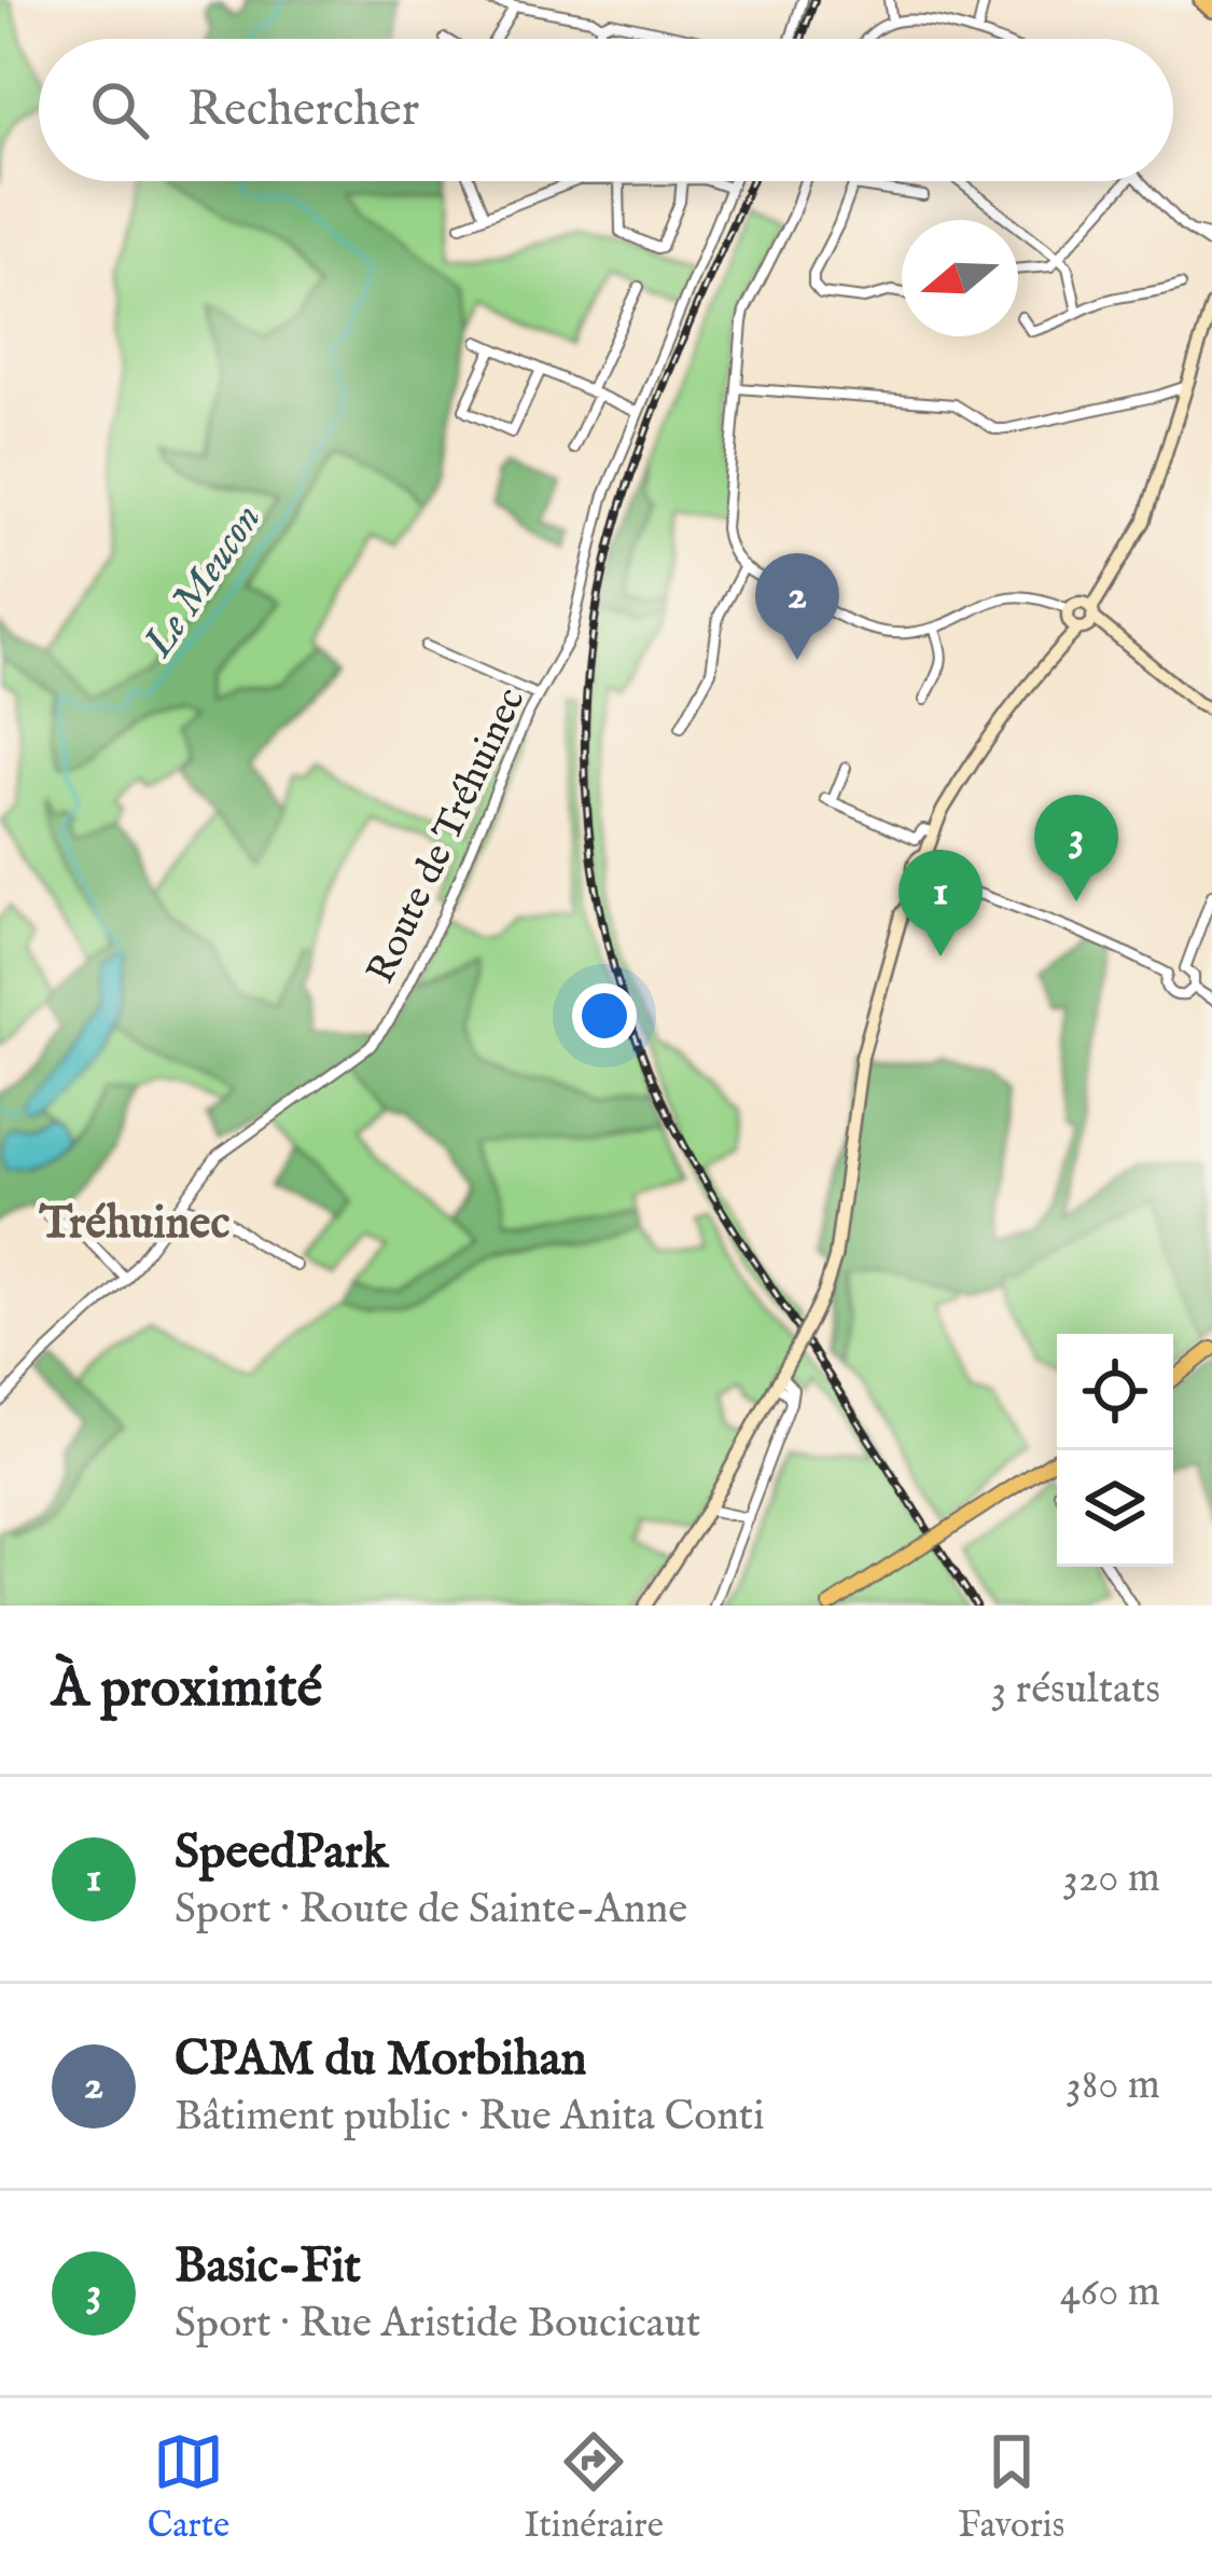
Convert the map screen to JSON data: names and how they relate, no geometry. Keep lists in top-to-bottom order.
{
  "streets": {
    "street": ["Route de Tréhuinec"]
  },
  "districts": ["Tréhuinec"],
  "water": ["Le Meucon"],
  "north": "left",
  "page": {
    "search": "Rechercher",
    "pins": ["2", "3", "1"],
    "heading": ["À proximité", "3 résultats"],
    "list": [
      {
        "mark": "1",
        "name": "SpeedPark",
        "note": "Sport · Route de Sainte-Anne",
        "value": "320 m"
      },
      {
        "mark": "2",
        "name": "CPAM du Morbihan",
        "note": "Bâtiment public · Rue Anita Conti",
        "value": "380 m"
      },
      {
        "mark": "3",
        "name": "Basic-Fit",
        "note": "Sport · Rue Aristide Boucicaut",
        "value": "460 m"
      }
    ],
    "nav": ["Carte", "Itinéraire", "Favoris"]
  }
}
